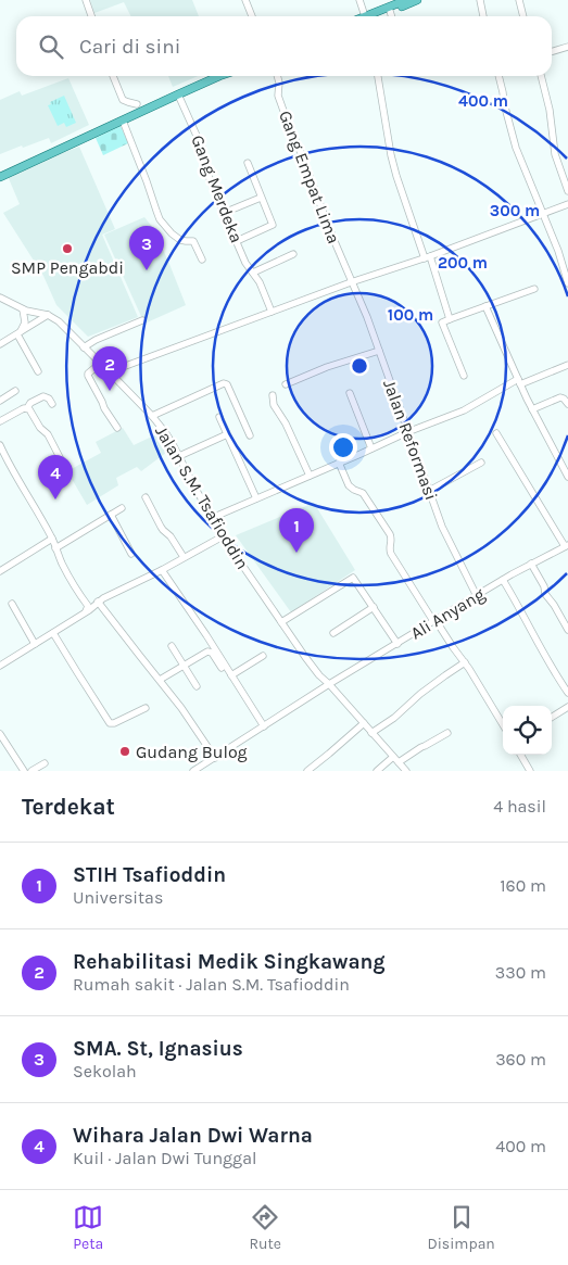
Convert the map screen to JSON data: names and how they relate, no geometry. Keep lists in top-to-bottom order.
{
  "streets": {
    "street": [
      "Gang Empat Lima",
      "Gang Merdeka",
      "Jalan Reformasi",
      "Jalan S.M. Tsafioddin",
      "Ali Anyang"
    ]
  },
  "crossings": [
    ["Gang Empat Lima", "Jalan Reformasi"],
    ["Jalan Reformasi", "Ali Anyang"],
    ["Jalan S.M. Tsafioddin", "Ali Anyang"]
  ],
  "places": ["SMP Pengabdi", "Gudang Bulog"],
  "page": {
    "search": "Cari di sini",
    "pins": [
      "3",
      "2",
      "4",
      "1"
    ],
    "heading": ["Terdekat", "4 hasil"],
    "list": [
      {
        "mark": "1",
        "name": "STIH Tsafioddin",
        "note": "Universitas",
        "value": "160 m"
      },
      {
        "mark": "2",
        "name": "Rehabilitasi Medik Singkawang",
        "note": "Rumah sakit · Jalan S.M. Tsafioddin",
        "value": "330 m"
      },
      {
        "mark": "3",
        "name": "SMA. St, Ignasius",
        "note": "Sekolah",
        "value": "360 m"
      },
      {
        "mark": "4",
        "name": "Wihara Jalan Dwi Warna",
        "note": "Kuil · Jalan Dwi Tunggal",
        "value": "400 m"
      }
    ],
    "nav": ["Peta", "Rute", "Disimpan"]
  },
  "rings": [
    "400 m",
    "300 m",
    "200 m",
    "100 m"
  ]
}
